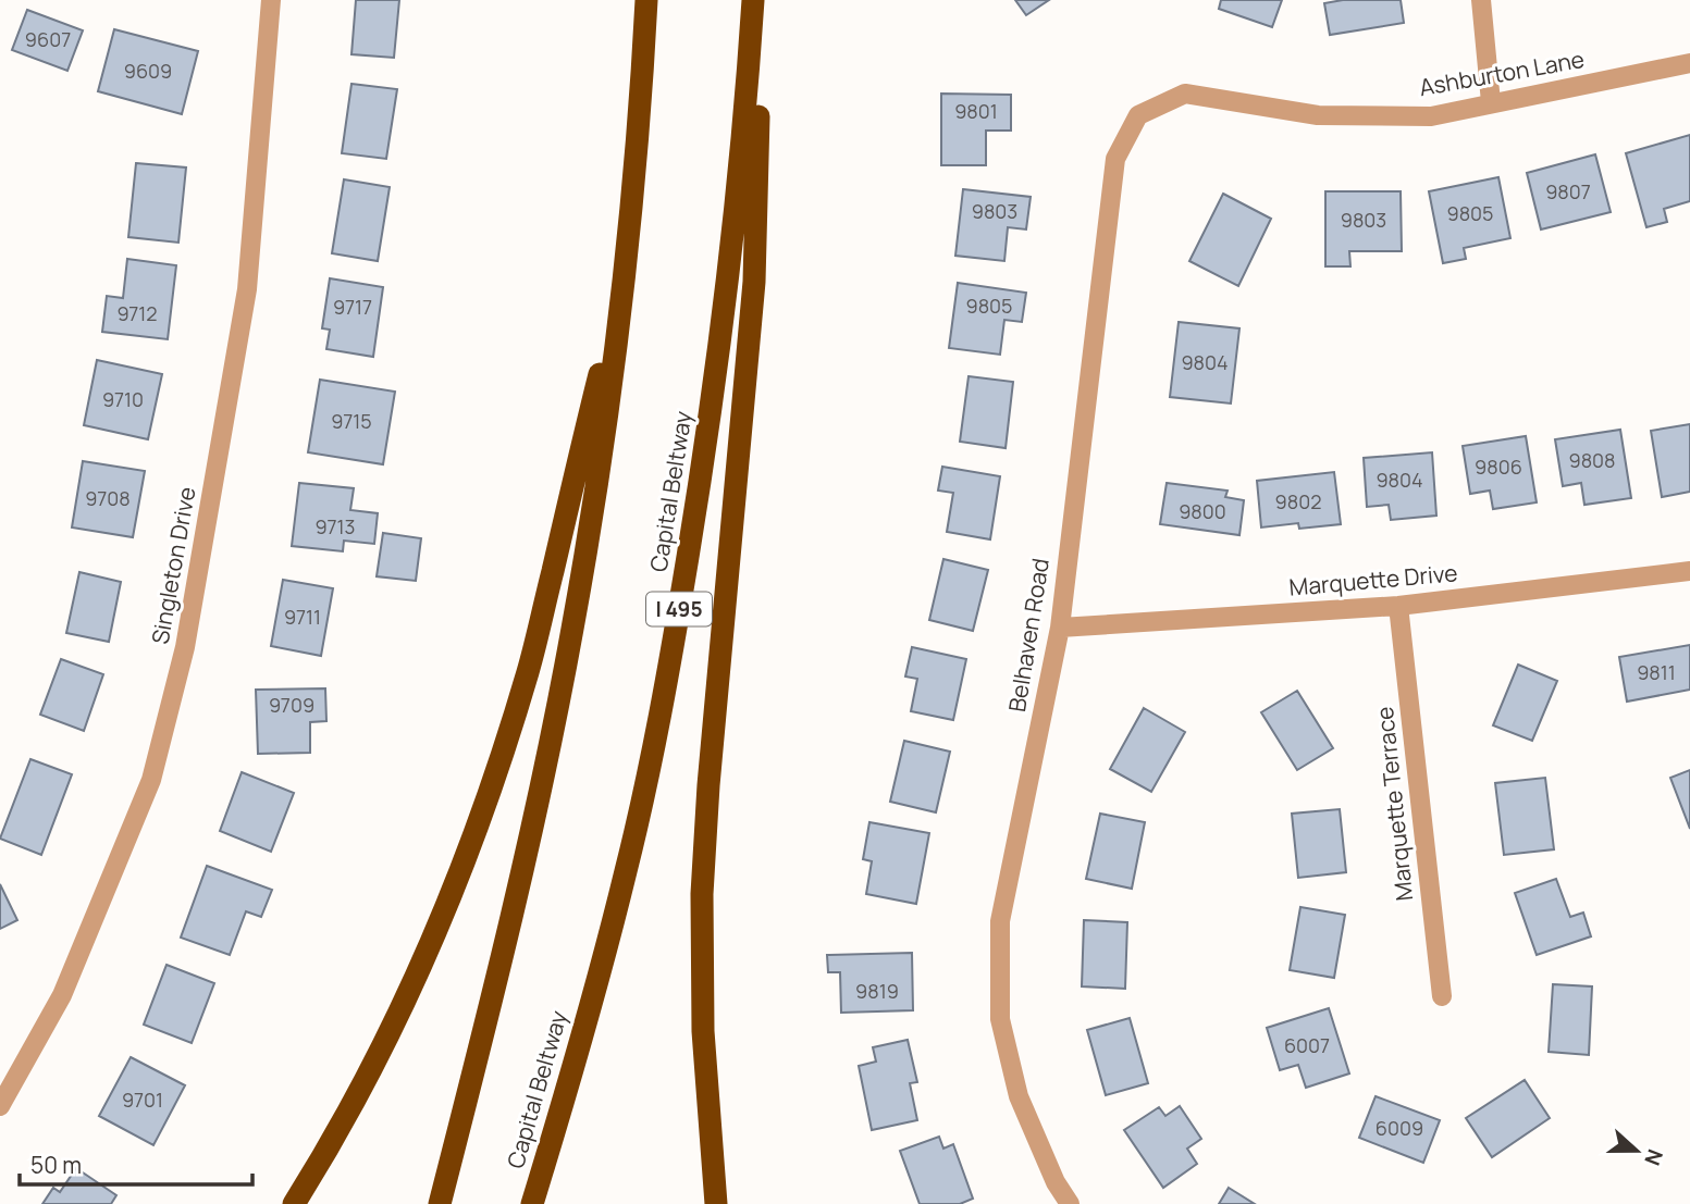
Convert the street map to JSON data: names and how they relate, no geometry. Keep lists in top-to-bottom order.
{
  "streets": {
    "highway": ["Capital Beltway", "I 495"],
    "street": [
      "Ashburton Lane",
      "Singleton Drive",
      "Marquette Drive",
      "Belhaven Road",
      "Marquette Terrace"
    ]
  },
  "crossings": [
    ["Ashburton Lane", "Belhaven Road"],
    ["Marquette Drive", "Belhaven Road"],
    ["Marquette Drive", "Marquette Terrace"]
  ],
  "house_numbers": [
    "9607",
    "9609",
    "9801",
    "9807",
    "9803",
    "9805",
    "9803",
    "9805",
    "9717",
    "9712",
    "9804",
    "9710",
    "9715",
    "9808",
    "9806",
    "9804",
    "9708",
    "9802",
    "9800",
    "9713",
    "9711",
    "9811",
    "9709",
    "9819",
    "6007",
    "9701",
    "6009"
  ],
  "scale_bar": "50 m",
  "north": "right"
}
